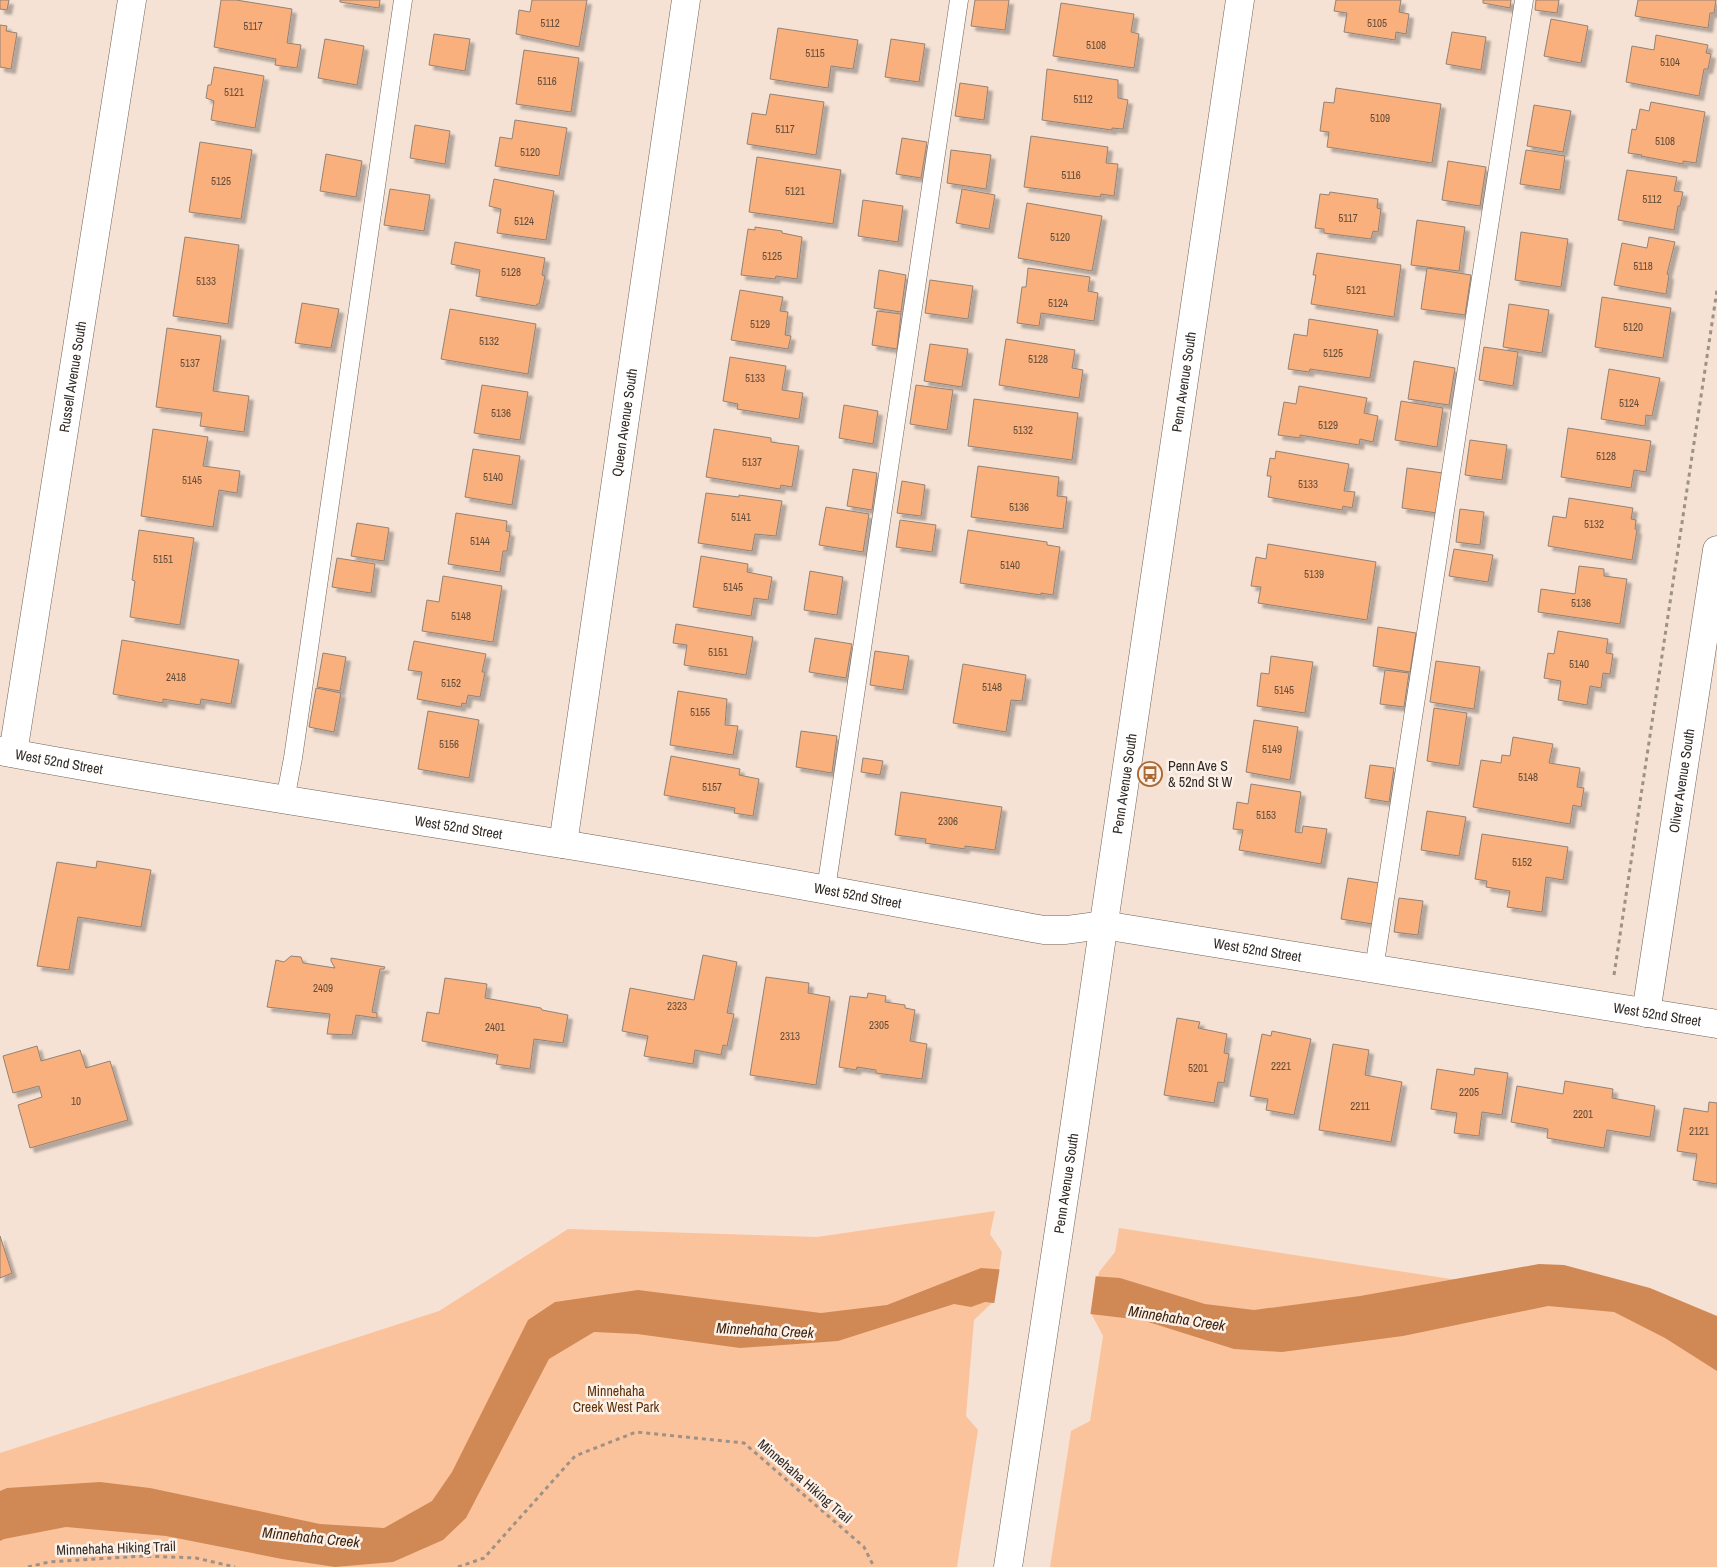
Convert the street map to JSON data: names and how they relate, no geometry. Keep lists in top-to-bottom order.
{
  "streets": {
    "street": [
      "Russell Avenue South",
      "Penn Avenue South",
      "Queen Avenue South",
      "West 52nd Street",
      "Oliver Avenue South"
    ],
    "path": ["Minnehaha Hiking Trail"]
  },
  "crossings": [
    ["Russell Avenue South", "West 52nd Street"],
    ["Penn Avenue South", "West 52nd Street"],
    ["Queen Avenue South", "West 52nd Street"],
    ["West 52nd Street", "Oliver Avenue South"]
  ],
  "water": ["Minnehaha Creek"],
  "parks": ["Minnehaha Creek West Park"],
  "places": {
    "bus stop": ["Penn Ave S & 52nd St W"]
  },
  "house_numbers": [
    "5112",
    "5105",
    "5117",
    "5108",
    "5115",
    "5104",
    "5116",
    "5121",
    "5112",
    "5109",
    "5117",
    "5108",
    "5120",
    "5116",
    "5125",
    "5121",
    "5112",
    "5117",
    "5124",
    "5120",
    "5125",
    "5118",
    "5128",
    "5133",
    "5121",
    "5124",
    "5129",
    "5120",
    "5132",
    "5125",
    "5128",
    "5137",
    "5133",
    "5124",
    "5136",
    "5129",
    "5132",
    "5128",
    "5137",
    "5140",
    "5145",
    "5133",
    "5136",
    "5141",
    "5132",
    "5144",
    "5151",
    "5140",
    "5139",
    "5145",
    "5136",
    "5148",
    "5151",
    "5140",
    "2418",
    "5152",
    "5148",
    "5145",
    "5155",
    "5156",
    "5149",
    "5148",
    "5157",
    "5153",
    "2306",
    "5152",
    "2409",
    "2323",
    "2305",
    "2401",
    "2313",
    "2221",
    "5201",
    "2205",
    "10",
    "2211",
    "2201",
    "2121"
  ]
}
